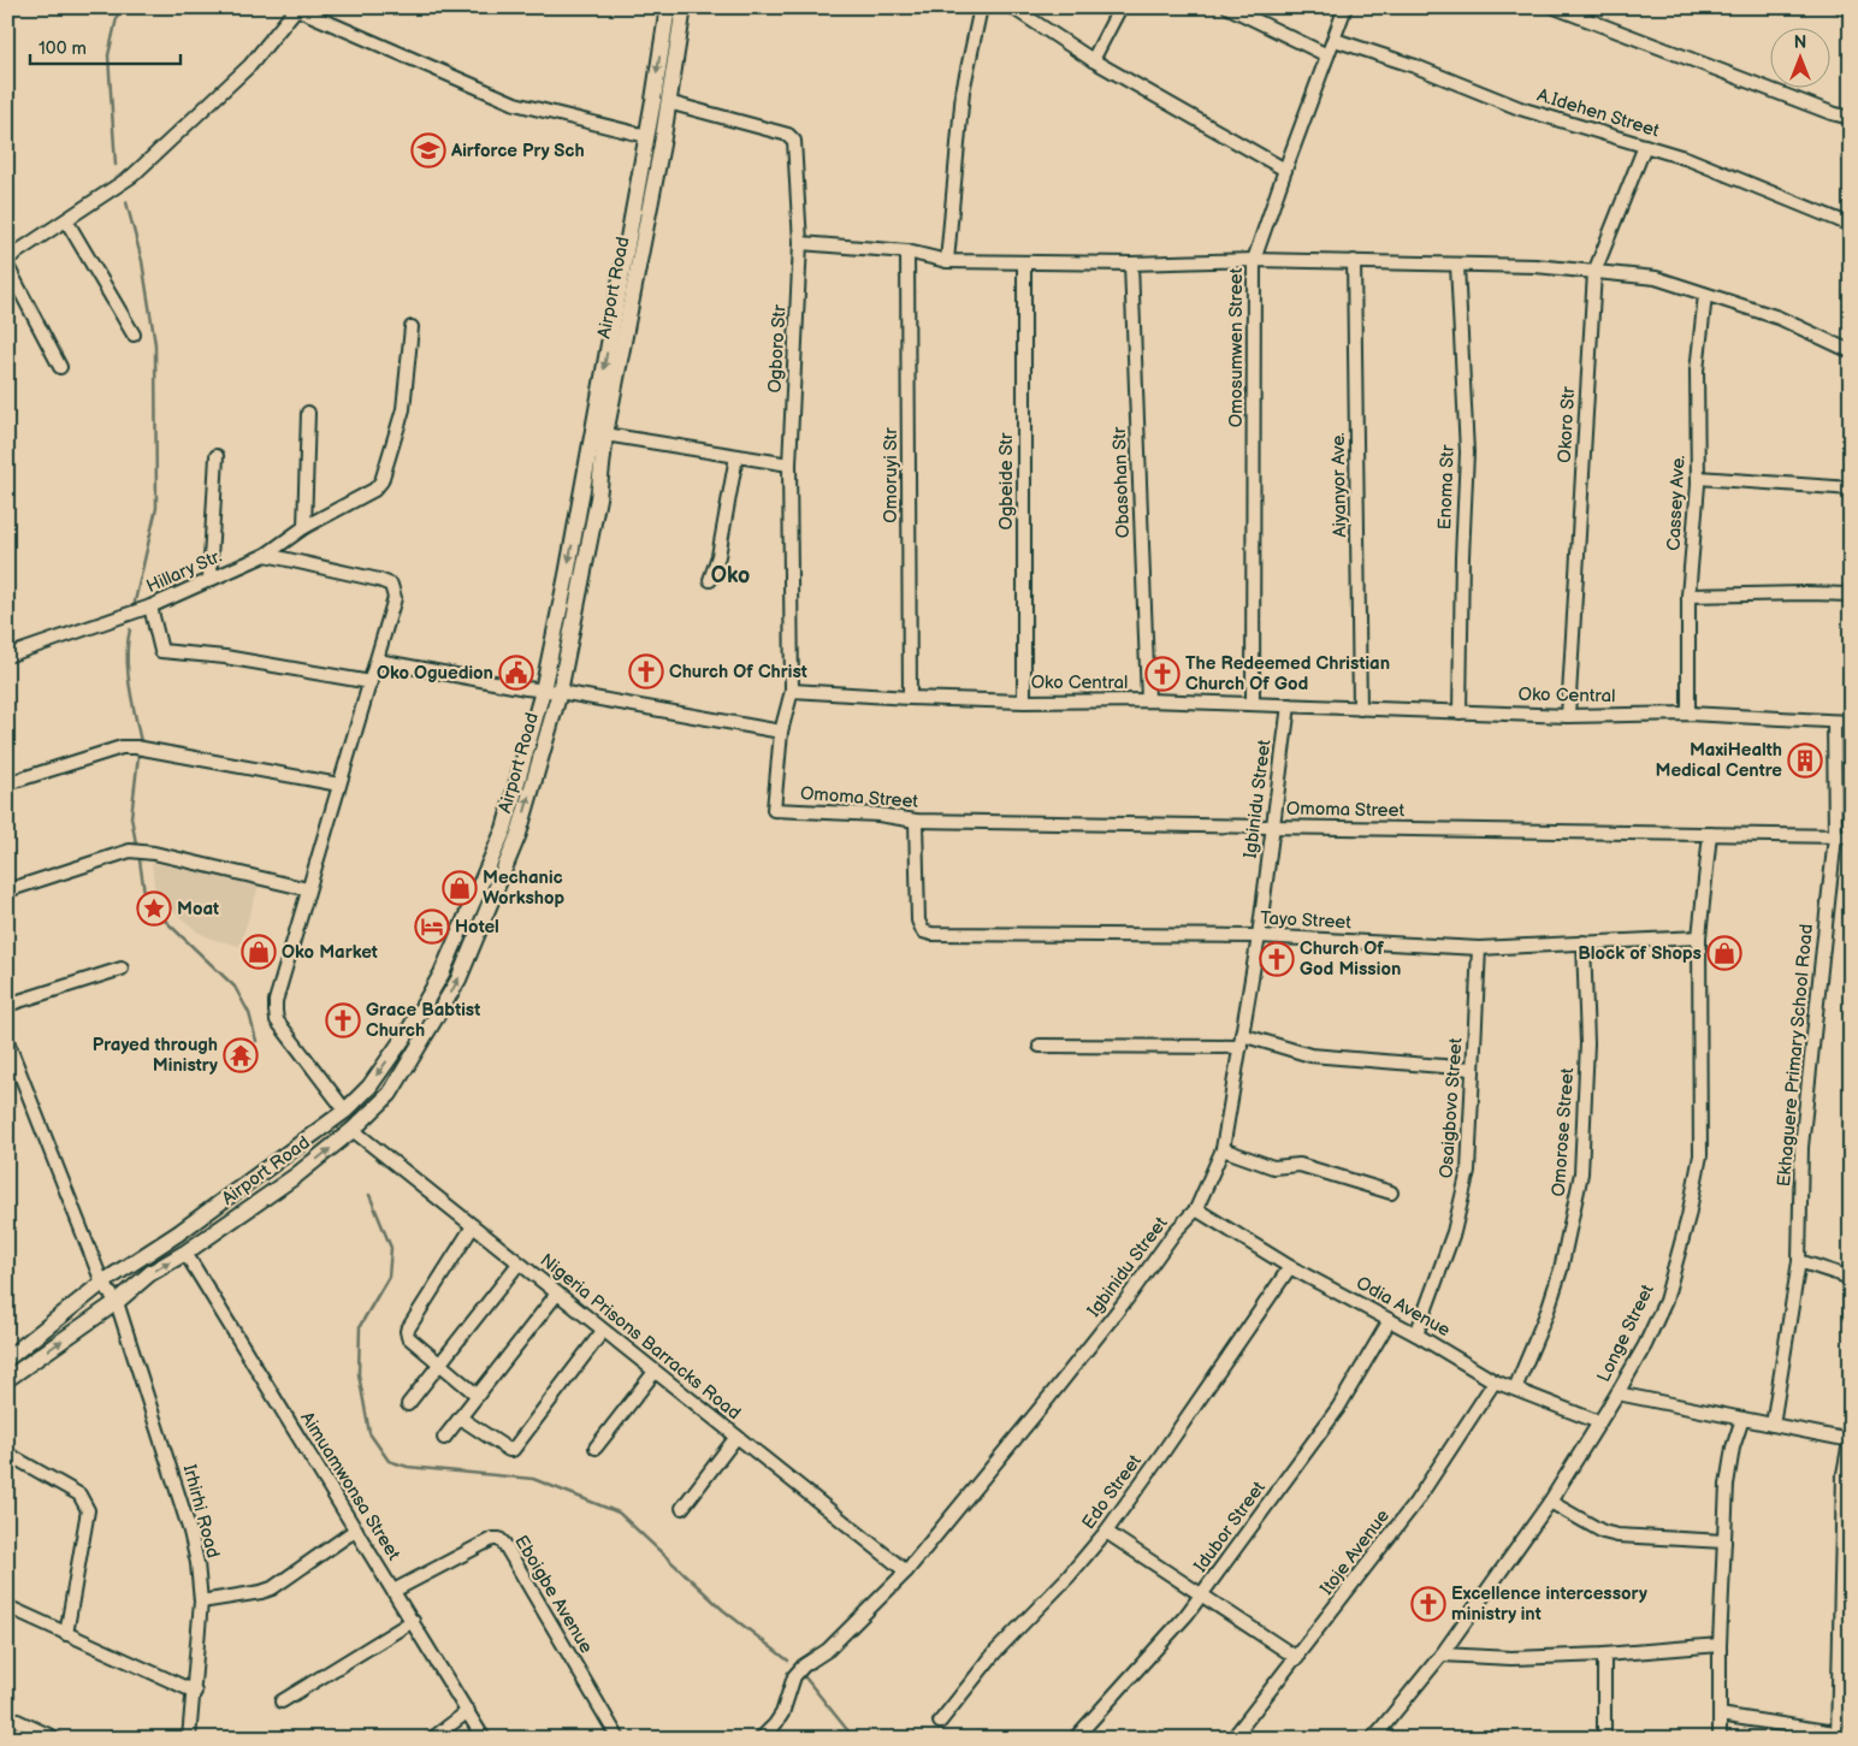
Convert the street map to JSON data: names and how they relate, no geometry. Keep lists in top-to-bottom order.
{
  "streets": {
    "main road": ["Airport Road"],
    "street": [
      "A.Idehen Street",
      "Omosumwen Street",
      "Ogboro Str",
      "Okoro Str",
      "Omoruyi Str",
      "Ogbeide Str",
      "Obasohan Str",
      "Aiyanyor Ave.",
      "Enoma Str",
      "Cassey Ave.",
      "Hillary Str.",
      "Oko Central",
      "Omoma Street",
      "Igbinidu Street",
      "Tayo Street",
      "Ekhaguere Primary School Road",
      "Osaigbovo Street",
      "Omorose Street",
      "Odia Avenue",
      "Longe Street",
      "Nigeria Prisons Barracks Road",
      "Aimuamwonsa Street",
      "Edo Street",
      "Irhirhi Road",
      "Idubor Street",
      "Itoje Avenue",
      "Eboigbe Avenue"
    ]
  },
  "crossings": [
    ["A.Idehen Street", "Omosumwen Street"],
    ["A.Idehen Street", "Okoro Str"],
    ["Airport Road", "Ogboro Str"],
    ["Airport Road", "Nigeria Prisons Barracks Road"],
    ["Airport Road", "Aimuamwonsa Street"],
    ["Airport Road", "Irhirhi Road"],
    ["Omosumwen Street", "Oko Central"],
    ["Ogboro Str", "Oko Central"],
    ["Okoro Str", "Oko Central"],
    ["Omoruyi Str", "Oko Central"],
    ["Ogbeide Str", "Oko Central"],
    ["Obasohan Str", "Oko Central"],
    ["Aiyanyor Ave.", "Oko Central"],
    ["Enoma Str", "Oko Central"],
    ["Cassey Ave.", "Oko Central"],
    ["Oko Central", "Igbinidu Street"],
    ["Oko Central", "Ekhaguere Primary School Road"],
    ["Omoma Street", "Igbinidu Street"],
    ["Omoma Street", "Tayo Street"],
    ["Omoma Street", "Ekhaguere Primary School Road"],
    ["Omoma Street", "Longe Street"],
    ["Igbinidu Street", "Tayo Street"],
    ["Igbinidu Street", "Odia Avenue"],
    ["Igbinidu Street", "Nigeria Prisons Barracks Road"],
    ["Tayo Street", "Osaigbovo Street"],
    ["Tayo Street", "Omorose Street"],
    ["Tayo Street", "Longe Street"],
    ["Osaigbovo Street", "Odia Avenue"],
    ["Omorose Street", "Odia Avenue"],
    ["Odia Avenue", "Longe Street"],
    ["Odia Avenue", "Edo Street"],
    ["Odia Avenue", "Idubor Street"],
    ["Odia Avenue", "Itoje Avenue"],
    ["Aimuamwonsa Street", "Eboigbe Avenue"]
  ],
  "districts": ["Oko"],
  "places": {
    "school or university": ["Airforce Pry Sch"],
    "church": [
      "Church Of Christ",
      "The Redeemed Christian Church Of God",
      "Church Of God Mission",
      "Grace Babtist Church",
      "Excellence intercessory ministry int"
    ],
    "public building": ["Oko Oguedion"],
    "building": ["MaxiHealth Medical Centre"],
    "shop": ["Mechanic Workshop", "Oko Market", "Block of Shops"],
    "place": ["Moat"],
    "hotel": ["Hotel"],
    "temple": ["Prayed through Ministry"]
  },
  "scale_bar": "100 m",
  "north": "top"
}
